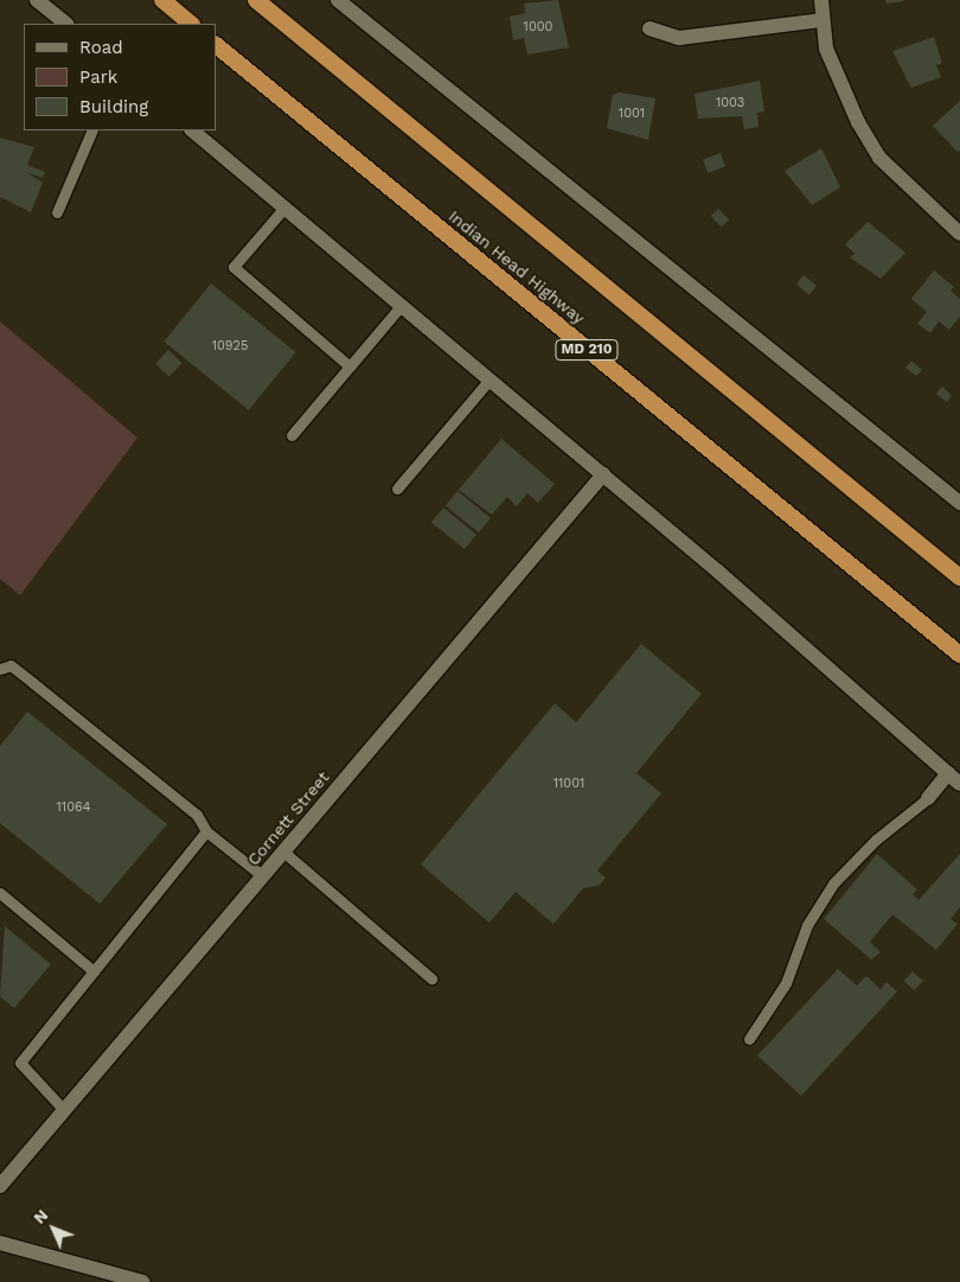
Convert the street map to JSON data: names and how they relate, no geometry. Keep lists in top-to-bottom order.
{
  "streets": {
    "highway": ["Indian Head Highway", "MD 210"],
    "street": ["Cornett Street"]
  },
  "house_numbers": [
    "1000",
    "1003",
    "1001",
    "10925",
    "11001",
    "11064"
  ],
  "legend": ["Road", "Park", "Building"],
  "north": "top left"
}
